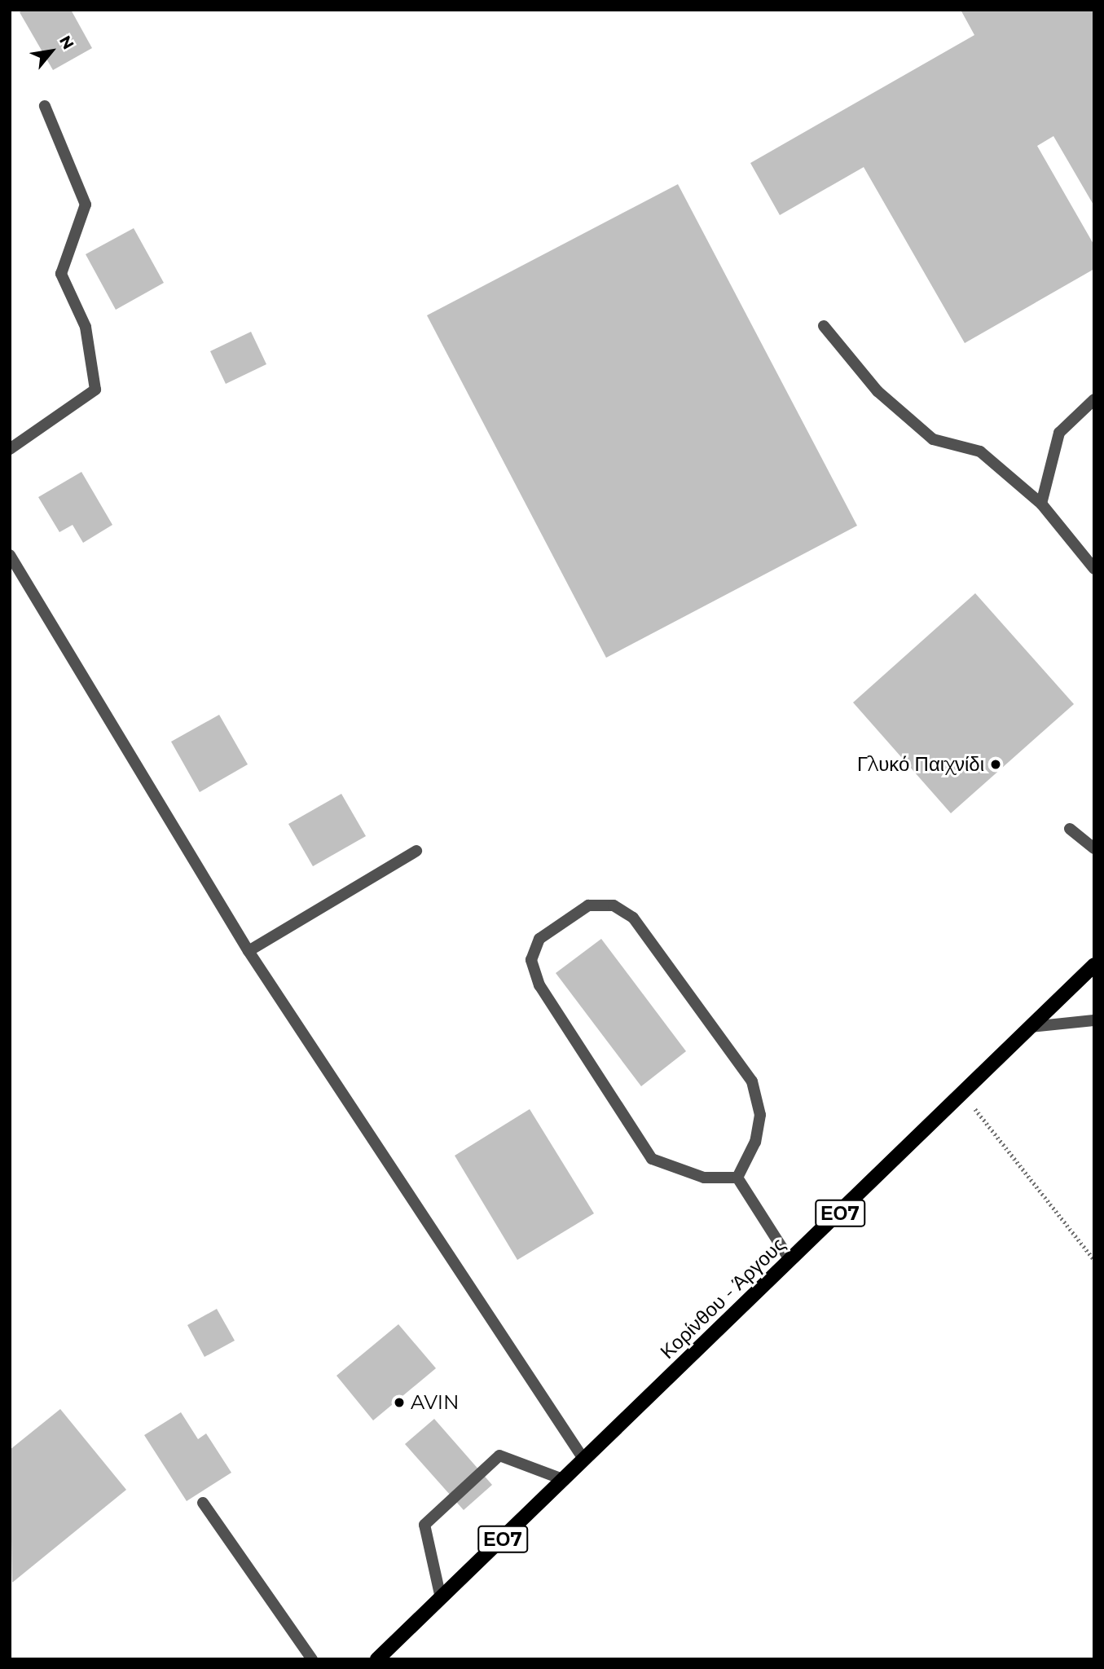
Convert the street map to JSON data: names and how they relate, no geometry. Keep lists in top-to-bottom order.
{
  "streets": {
    "main road": ["ΕΟ7", "Κορίνθου - Άργους"]
  },
  "places": ["Γλυκό Παιχνίδι", "AVIN"],
  "north": "top right"
}
